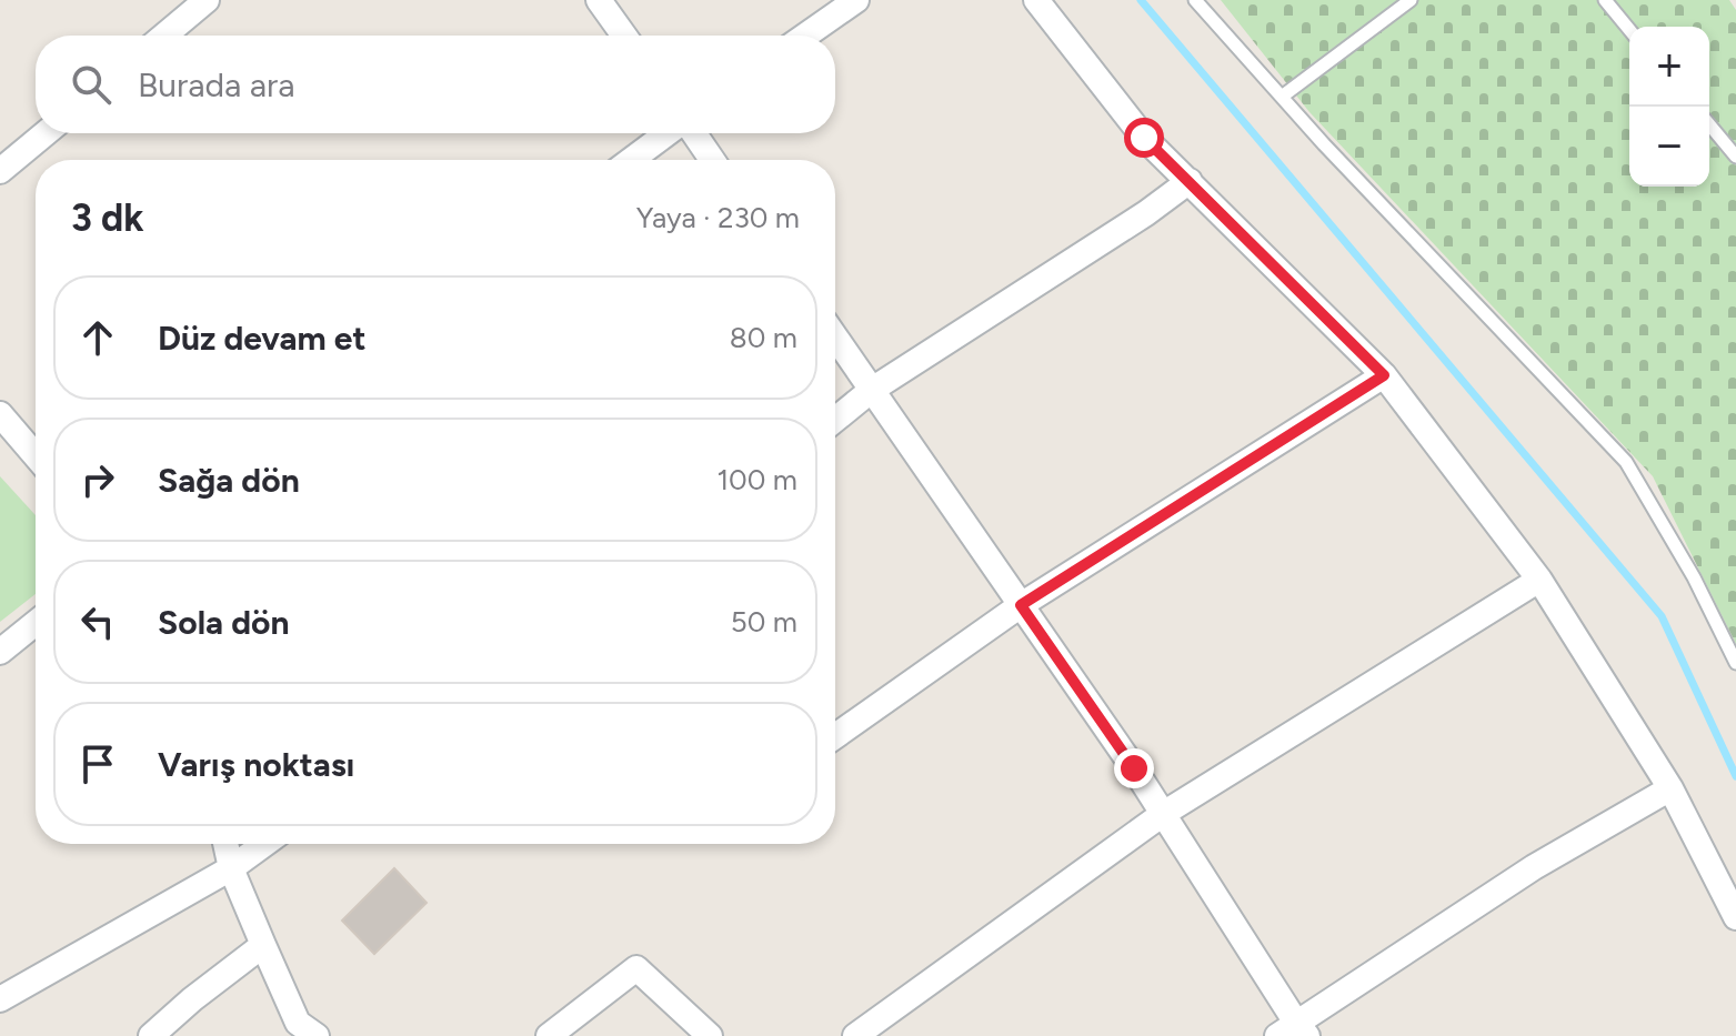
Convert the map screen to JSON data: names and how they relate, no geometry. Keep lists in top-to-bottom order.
{
  "page": {
    "map_buttons": ["+", "−"],
    "search": "Burada ara",
    "heading": ["3 dk", "Yaya · 230 m"],
    "list": [
      ["Düz devam et", "80 m"],
      ["Sağa dön", "100 m"],
      ["Sola dön", "50 m"],
      "Varış noktası"
    ]
  }
}
